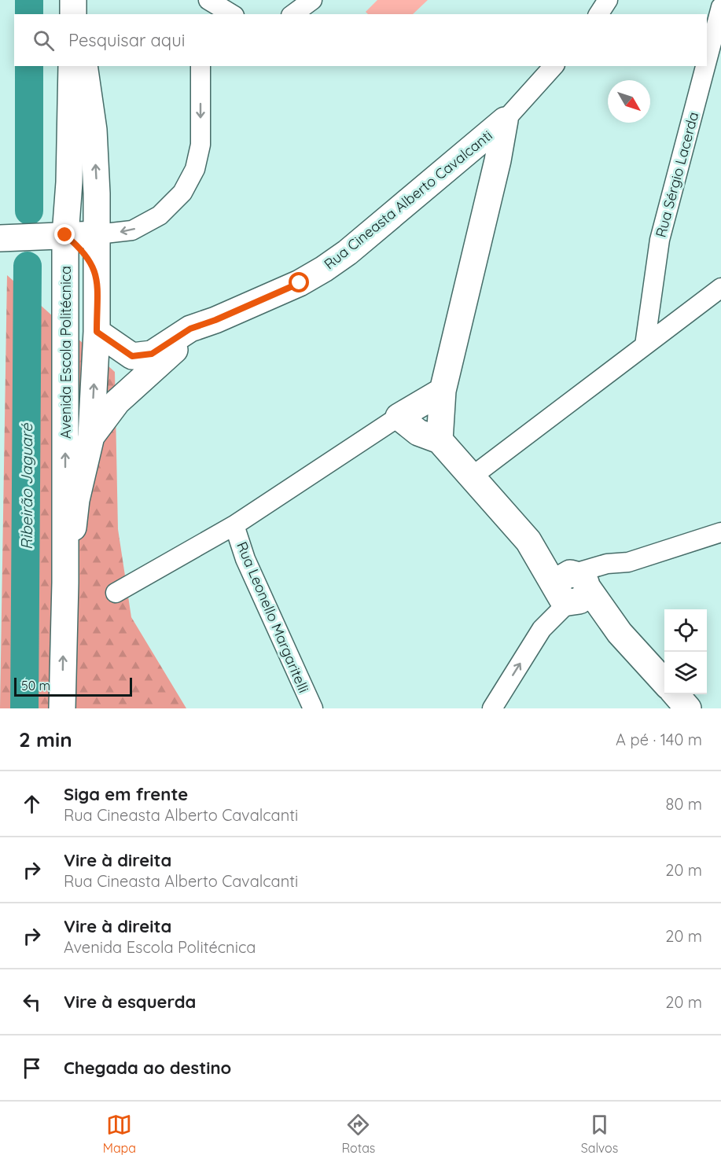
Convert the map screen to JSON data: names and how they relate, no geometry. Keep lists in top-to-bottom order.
{
  "streets": {
    "main road": ["Rua Cineasta Alberto Cavalcanti", "Avenida Escola Politécnica"],
    "street": ["Rua Sérgio Lacerda", "Rua Leonello Margaritelli"]
  },
  "crossings": [
    ["Rua Cineasta Alberto Cavalcanti", "Avenida Escola Politécnica"]
  ],
  "water": ["Ribeirão Jaguaré"],
  "scale_bar": "50 m",
  "north": "bottom right",
  "page": {
    "search": "Pesquisar aqui",
    "scale": "50 m",
    "heading": ["2 min", "A pé · 140 m"],
    "list": [
      ["Siga em frente", "Rua Cineasta Alberto Cavalcanti", "80 m"],
      ["Vire à direita", "Rua Cineasta Alberto Cavalcanti", "20 m"],
      ["Vire à direita", "Avenida Escola Politécnica", "20 m"],
      ["Vire à esquerda", "20 m"],
      "Chegada ao destino"
    ],
    "nav": ["Mapa", "Rotas", "Salvos"]
  }
}
